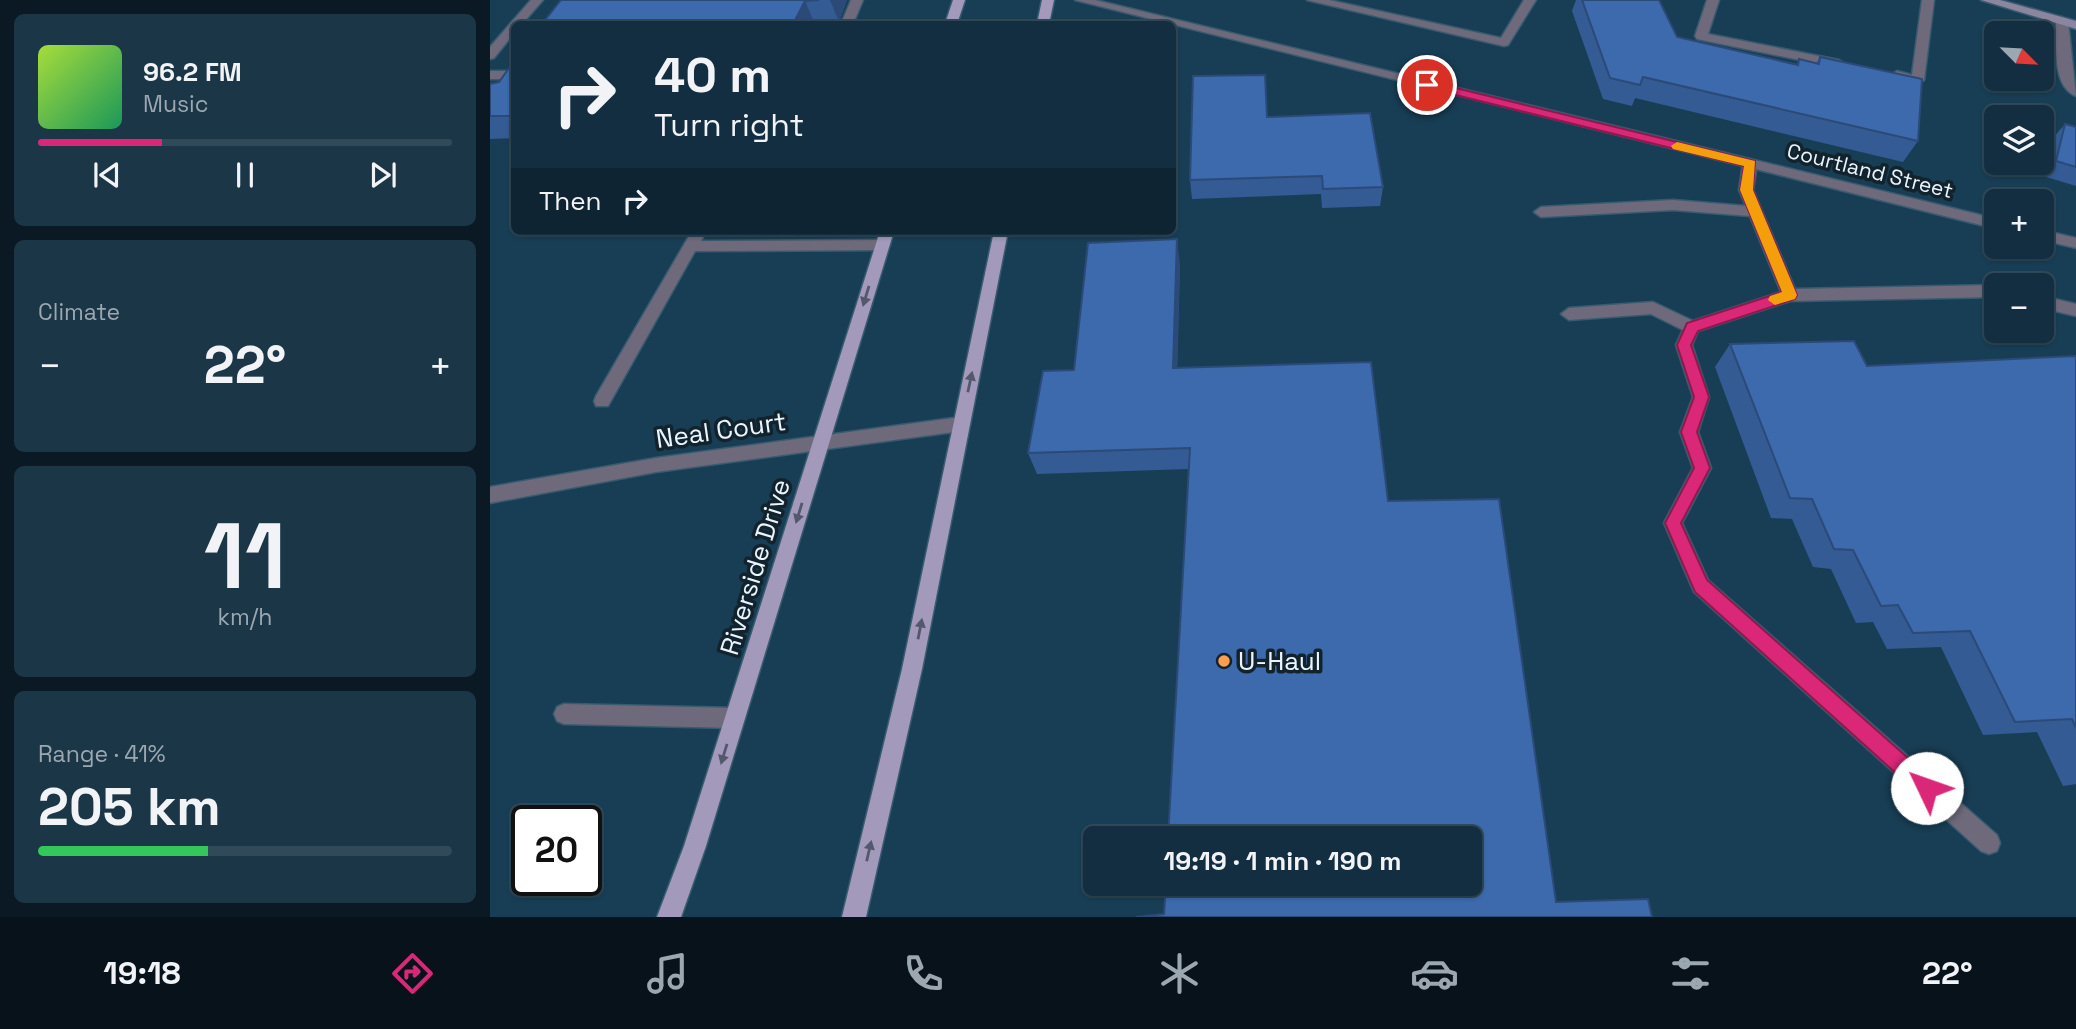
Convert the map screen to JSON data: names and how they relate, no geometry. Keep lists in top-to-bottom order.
{
  "streets": {
    "main road": ["Riverside Drive"],
    "street": ["Courtland Street", "Neal Court"]
  },
  "crossings": [
    ["Neal Court", "Riverside Drive"]
  ],
  "places": ["U-Haul"],
  "north": "bottom right",
  "page": {
    "map_buttons": ["+", "−"],
    "turn": ["40 m", "Turn right"],
    "song": ["96.2 FM", "Music"],
    "then": "Then",
    "tile": [
      "Climate",
      ["11", "km/h"],
      ["Range · 41%", "205 km"]
    ],
    "heat": ["−", "22°", "+"],
    "limit": "20",
    "trip": "19:19 · 1 min · 190 m",
    "tabs": ["19:18", "22°"]
  }
}
